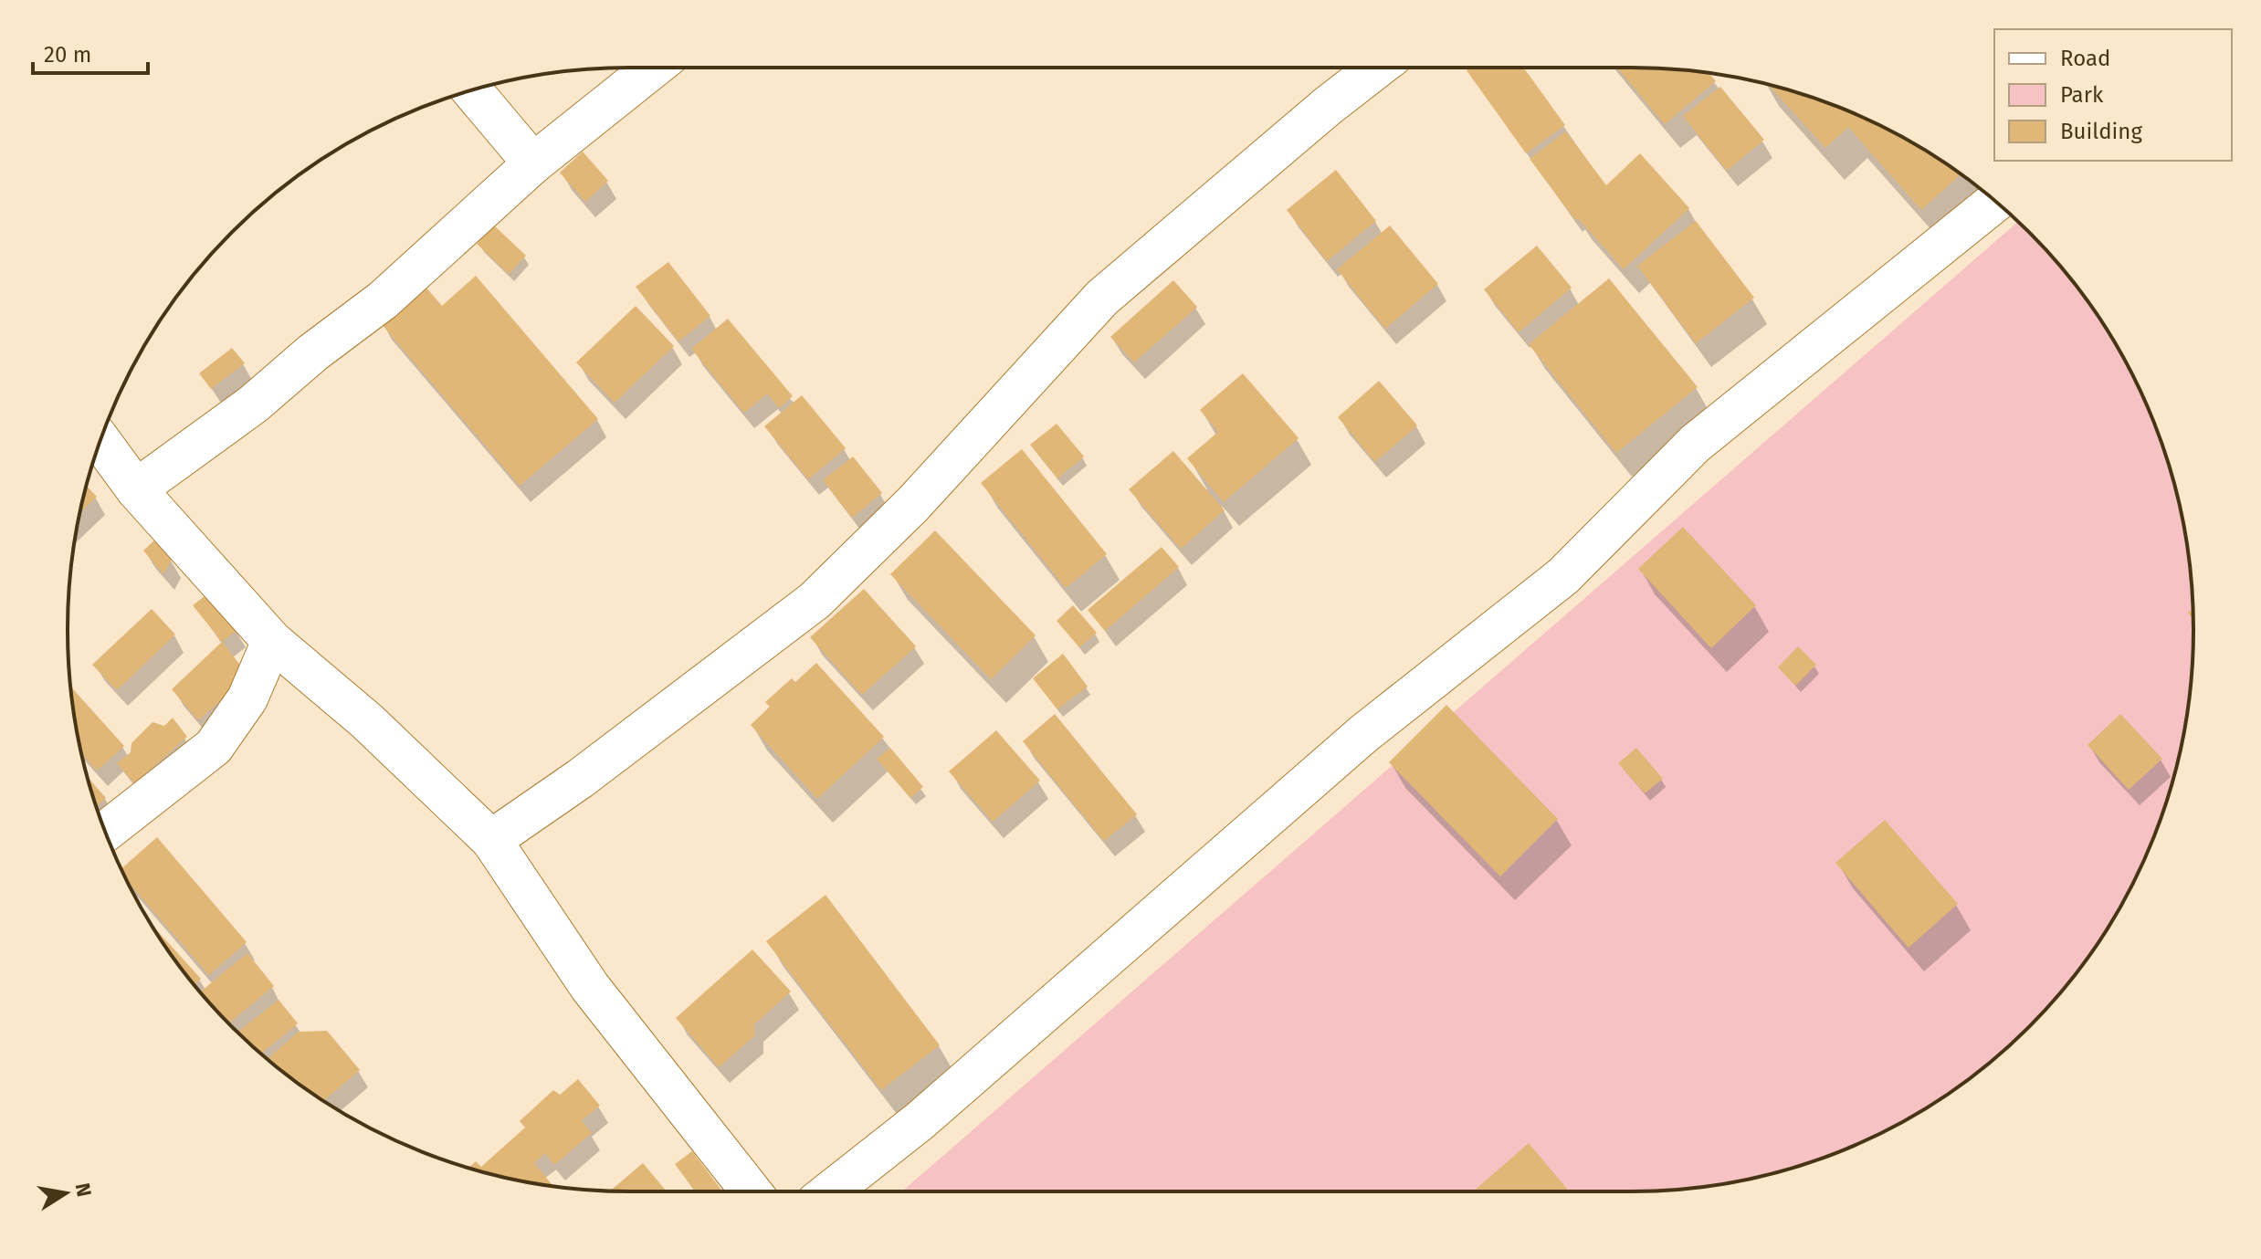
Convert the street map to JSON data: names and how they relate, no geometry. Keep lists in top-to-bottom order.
{
  "legend": ["Road", "Park", "Building"],
  "scale_bar": "20 m",
  "north": "right"
}
